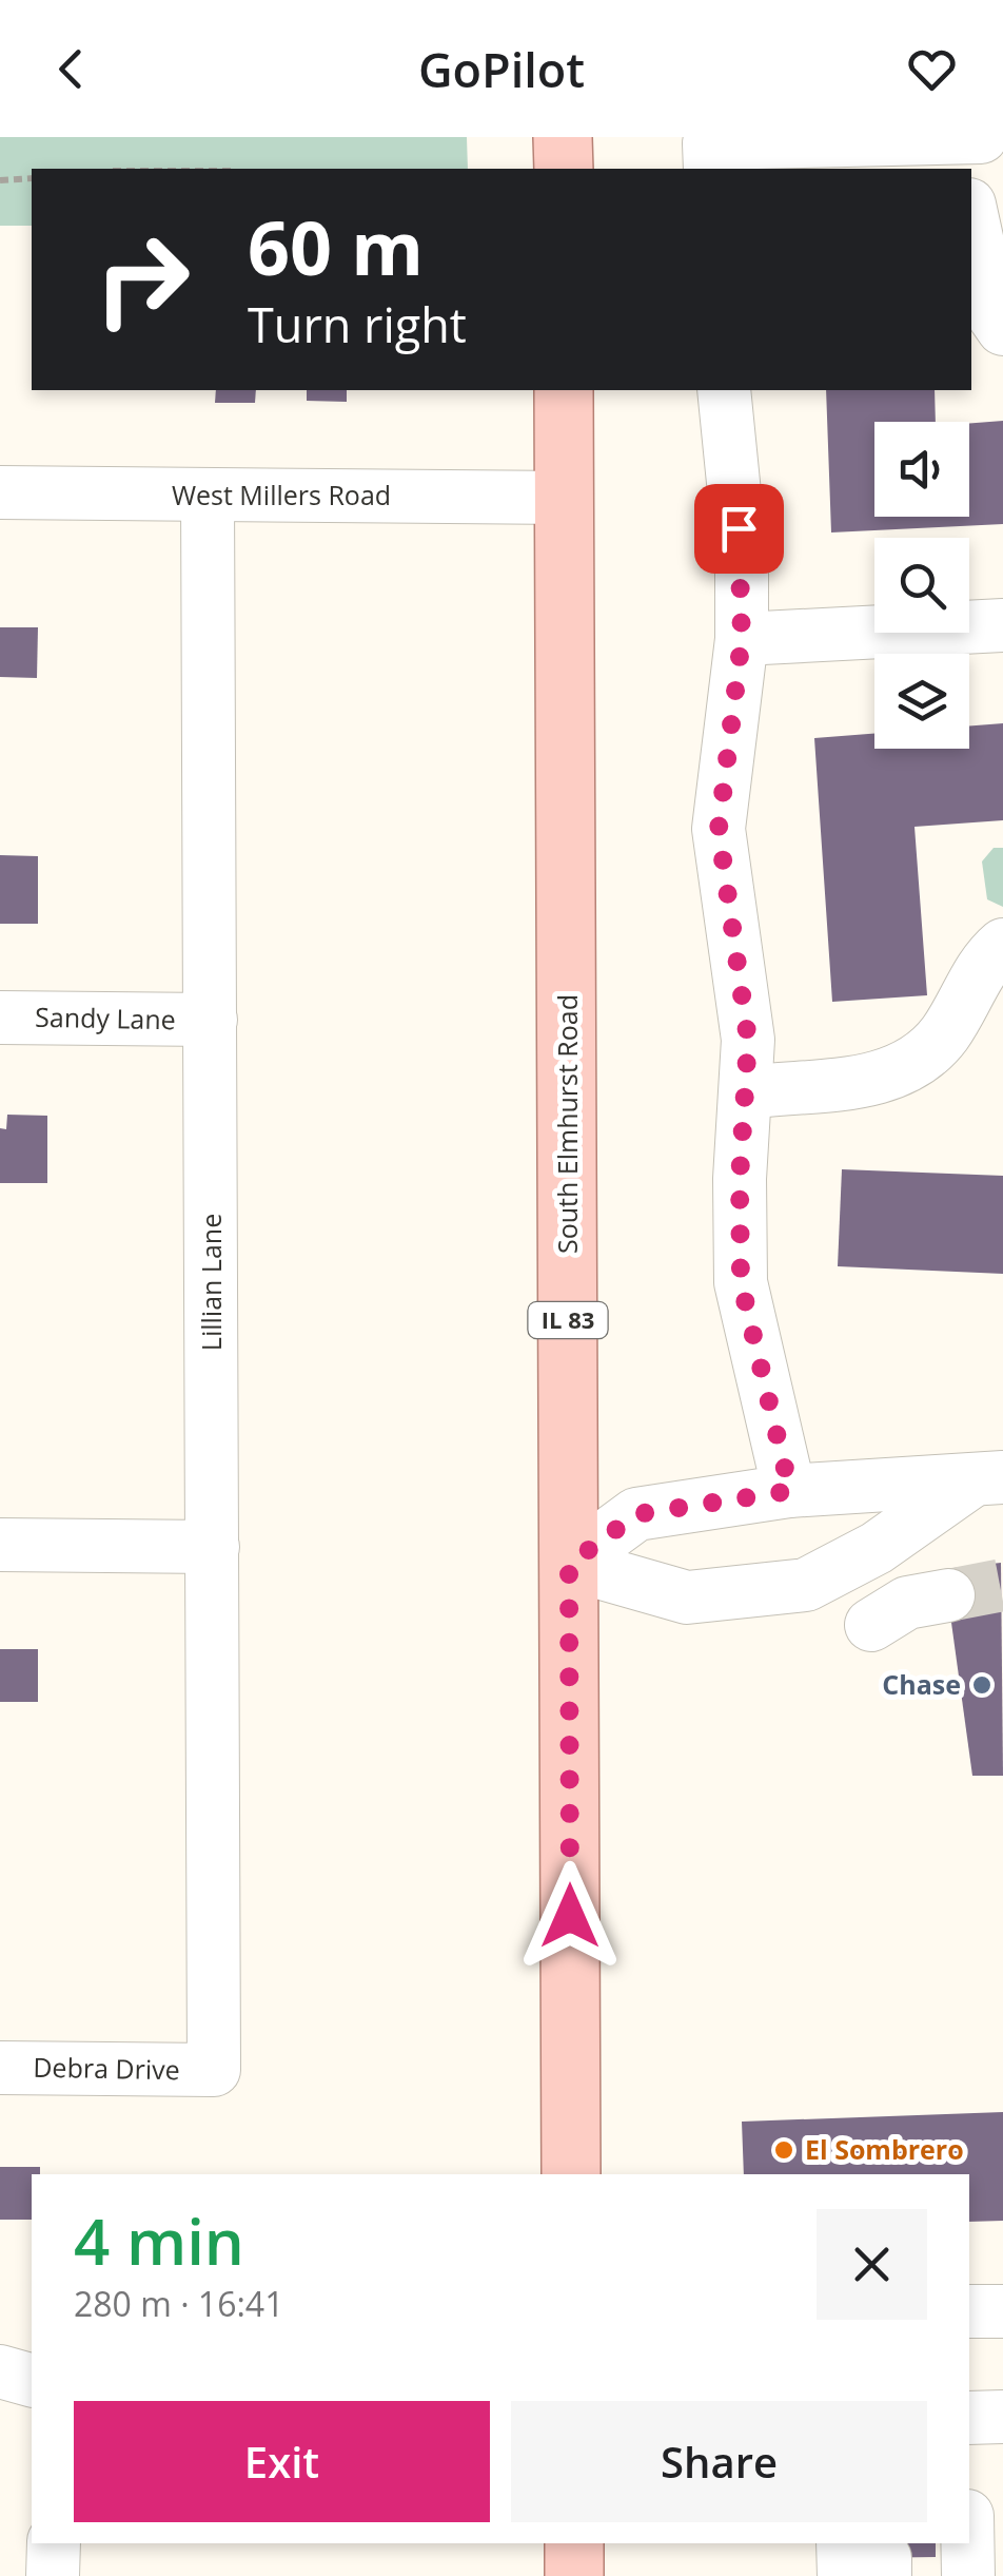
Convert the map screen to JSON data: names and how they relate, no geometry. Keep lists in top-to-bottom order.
{
  "streets": {
    "main road": ["South Elmhurst Road", "IL 83"],
    "street": [
      "West Millers Road",
      "Sandy Lane",
      "Lillian Lane",
      "Debra Drive"
    ]
  },
  "crossings": [
    ["West Millers Road", "South Elmhurst Road"],
    ["West Millers Road", "Lillian Lane"],
    ["Sandy Lane", "Lillian Lane"],
    ["Lillian Lane", "Debra Drive"]
  ],
  "places": ["Chase", "El Sombrero"],
  "page": {
    "header": "GoPilot",
    "turn": ["60 m", "Turn right"],
    "heading": ["4 min", "280 m · 16:41"],
    "buttons": ["Exit", "Share"]
  }
}
